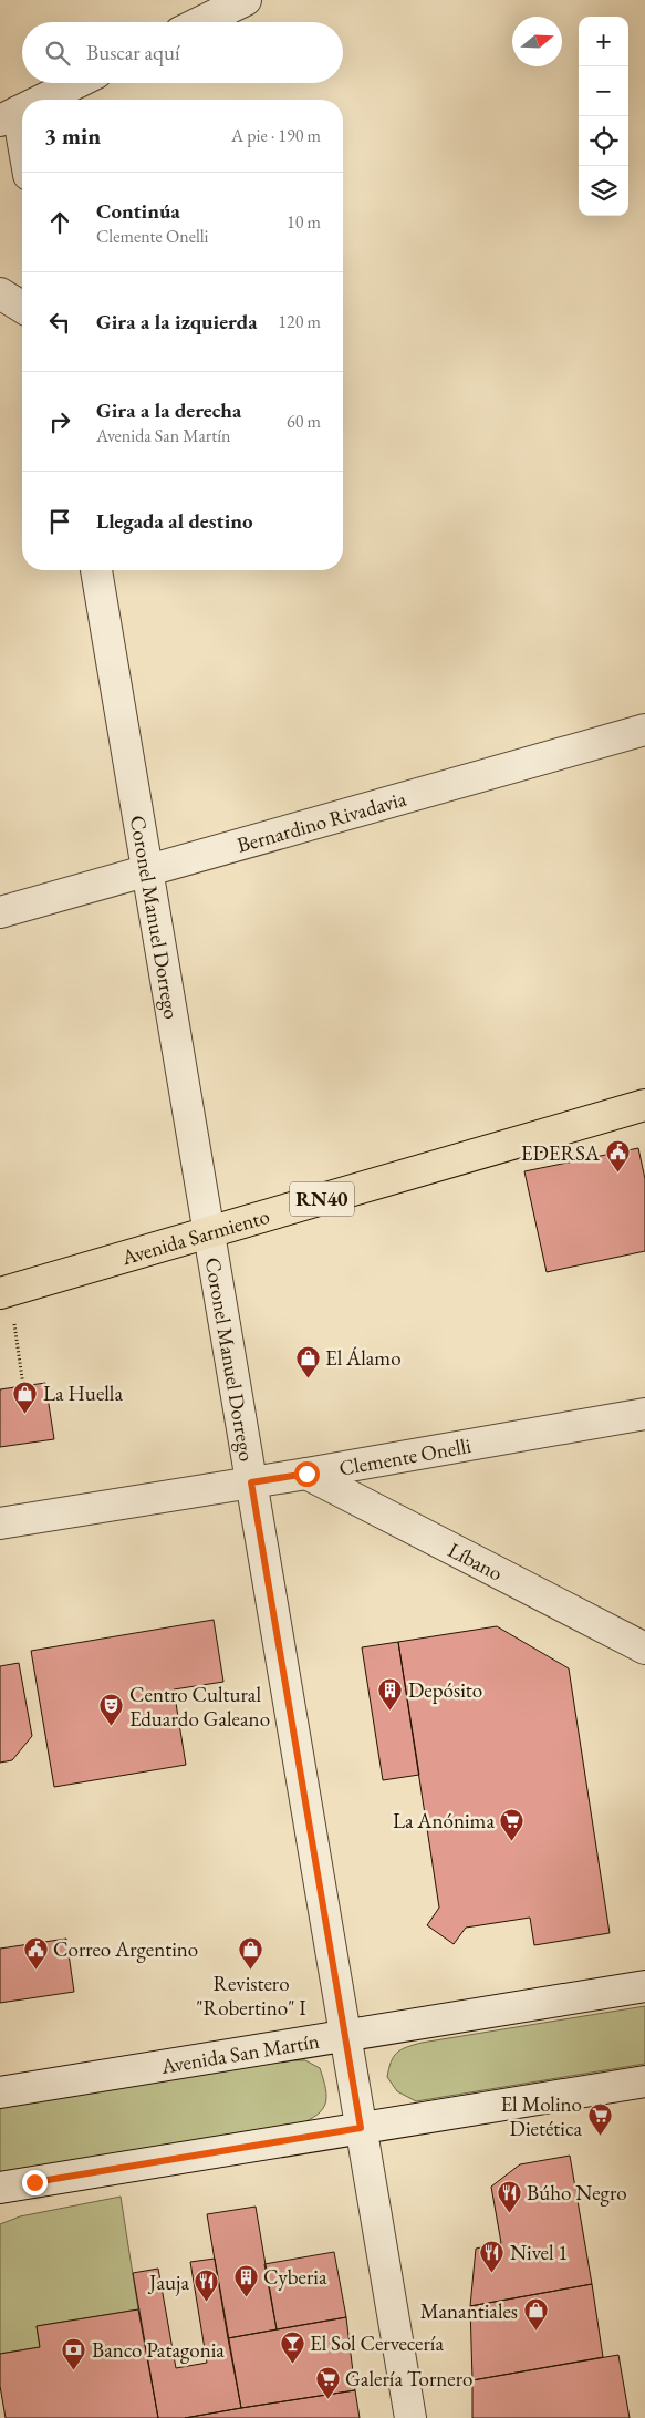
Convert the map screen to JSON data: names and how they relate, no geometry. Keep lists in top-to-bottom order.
{
  "streets": {
    "highway": ["RN40", "Avenida Sarmiento"],
    "street": [
      "Bernardino Rivadavia",
      "Coronel Manuel Dorrego",
      "Clemente Onelli",
      "Líbano",
      "Avenida San Martín"
    ]
  },
  "crossings": [
    ["Bernardino Rivadavia", "Coronel Manuel Dorrego"],
    ["Coronel Manuel Dorrego", "Avenida Sarmiento"],
    ["Coronel Manuel Dorrego", "Clemente Onelli"],
    ["Coronel Manuel Dorrego", "Avenida San Martín"],
    ["Clemente Onelli", "Líbano"]
  ],
  "places": {
    "public building": ["EDERSA", "Correo Argentino"],
    "shop": [
      "El Álamo",
      "La Huella",
      "Revistero \"Robertino\" I",
      "Manantiales"
    ],
    "building": ["Depósito", "Cyberia"],
    "theatre": ["Centro Cultural Eduardo Galeano"],
    "supermarket": ["La Anónima", "El Molino Dietética", "Galería Tornero"],
    "restaurant": ["Búho Negro", "Nivel 1", "Jauja"],
    "bar": ["El Sol Cervecería"],
    "bank": ["Banco Patagonia"]
  },
  "north": "right",
  "page": {
    "map_buttons": ["+", "−"],
    "search": "Buscar aquí",
    "heading": ["3 min", "A pie · 190 m"],
    "list": [
      ["Continúa", "Clemente Onelli", "10 m"],
      ["Gira a la izquierda", "120 m"],
      ["Gira a la derecha", "Avenida San Martín", "60 m"],
      "Llegada al destino"
    ]
  }
}
